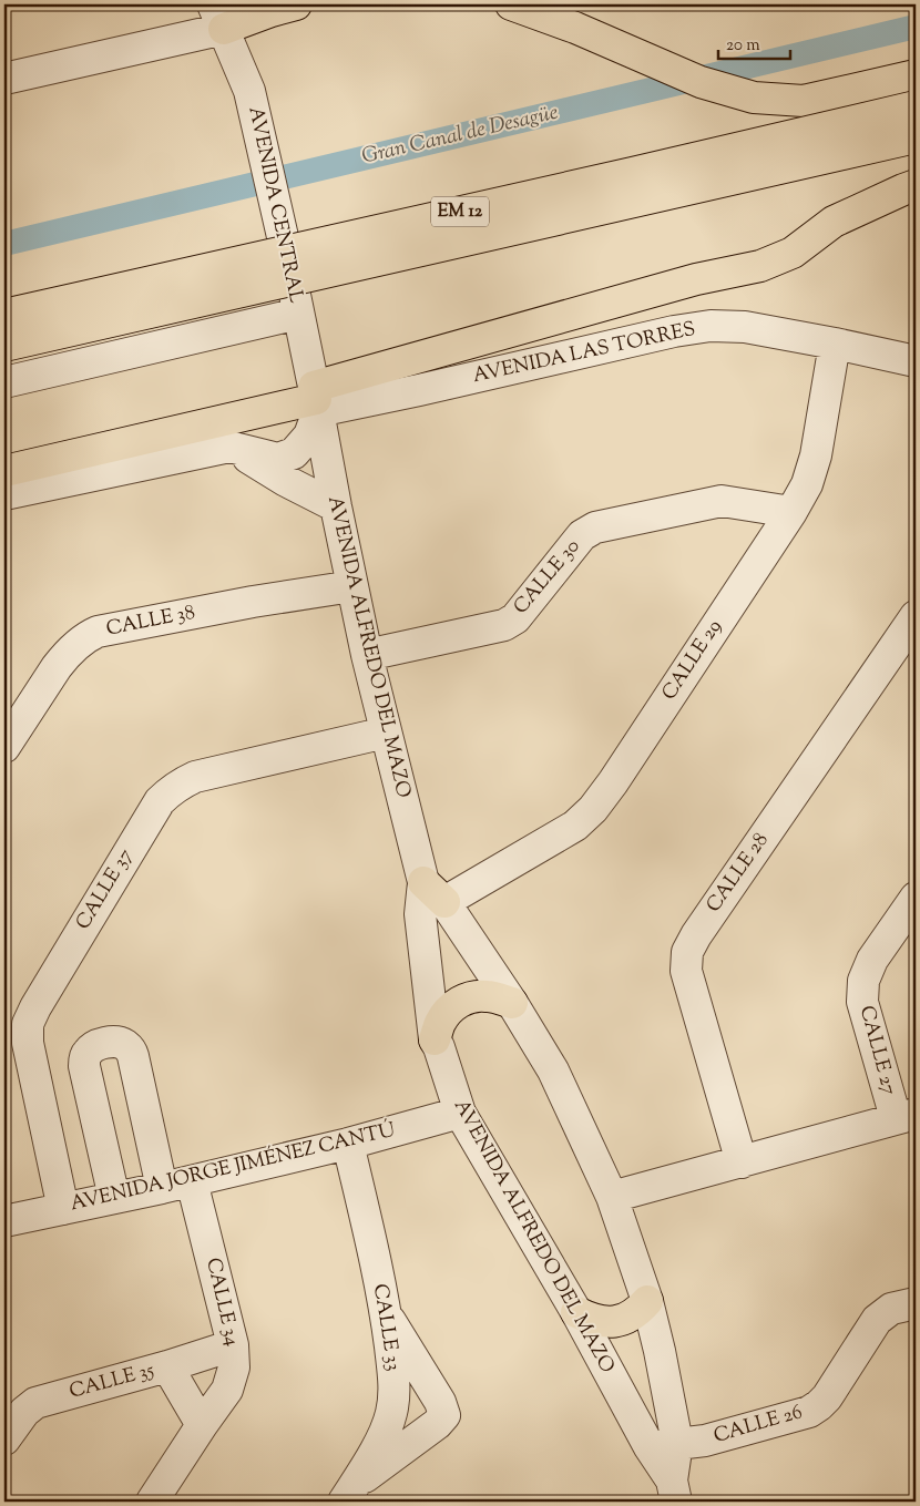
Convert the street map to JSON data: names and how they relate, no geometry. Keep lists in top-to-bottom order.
{
  "streets": {
    "main road": ["EM 12"],
    "street": [
      "AVENIDA CENTRAL",
      "AVENIDA LAS TORRES",
      "CALLE 30",
      "CALLE 38",
      "AVENIDA ALFREDO DEL MAZO",
      "CALLE 29",
      "CALLE 28",
      "CALLE 37",
      "CALLE 27",
      "AVENIDA JORGE JIMÉNEZ CANTÚ",
      "CALLE 34",
      "CALLE 33",
      "CALLE 35",
      "CALLE 26"
    ]
  },
  "crossings": [
    ["AVENIDA CENTRAL", "AVENIDA LAS TORRES"],
    ["AVENIDA CENTRAL", "AVENIDA ALFREDO DEL MAZO"],
    ["AVENIDA LAS TORRES", "AVENIDA ALFREDO DEL MAZO"],
    ["AVENIDA LAS TORRES", "CALLE 29"],
    ["CALLE 30", "AVENIDA ALFREDO DEL MAZO"],
    ["CALLE 30", "CALLE 29"],
    ["CALLE 38", "AVENIDA ALFREDO DEL MAZO"],
    ["AVENIDA ALFREDO DEL MAZO", "CALLE 37"],
    ["AVENIDA ALFREDO DEL MAZO", "AVENIDA JORGE JIMÉNEZ CANTÚ"],
    ["AVENIDA ALFREDO DEL MAZO", "CALLE 26"],
    ["CALLE 37", "AVENIDA JORGE JIMÉNEZ CANTÚ"],
    ["AVENIDA JORGE JIMÉNEZ CANTÚ", "CALLE 34"],
    ["AVENIDA JORGE JIMÉNEZ CANTÚ", "CALLE 33"],
    ["CALLE 34", "CALLE 35"]
  ],
  "water": ["Gran Canal de Desagüe"],
  "scale_bar": "20 m"
}
